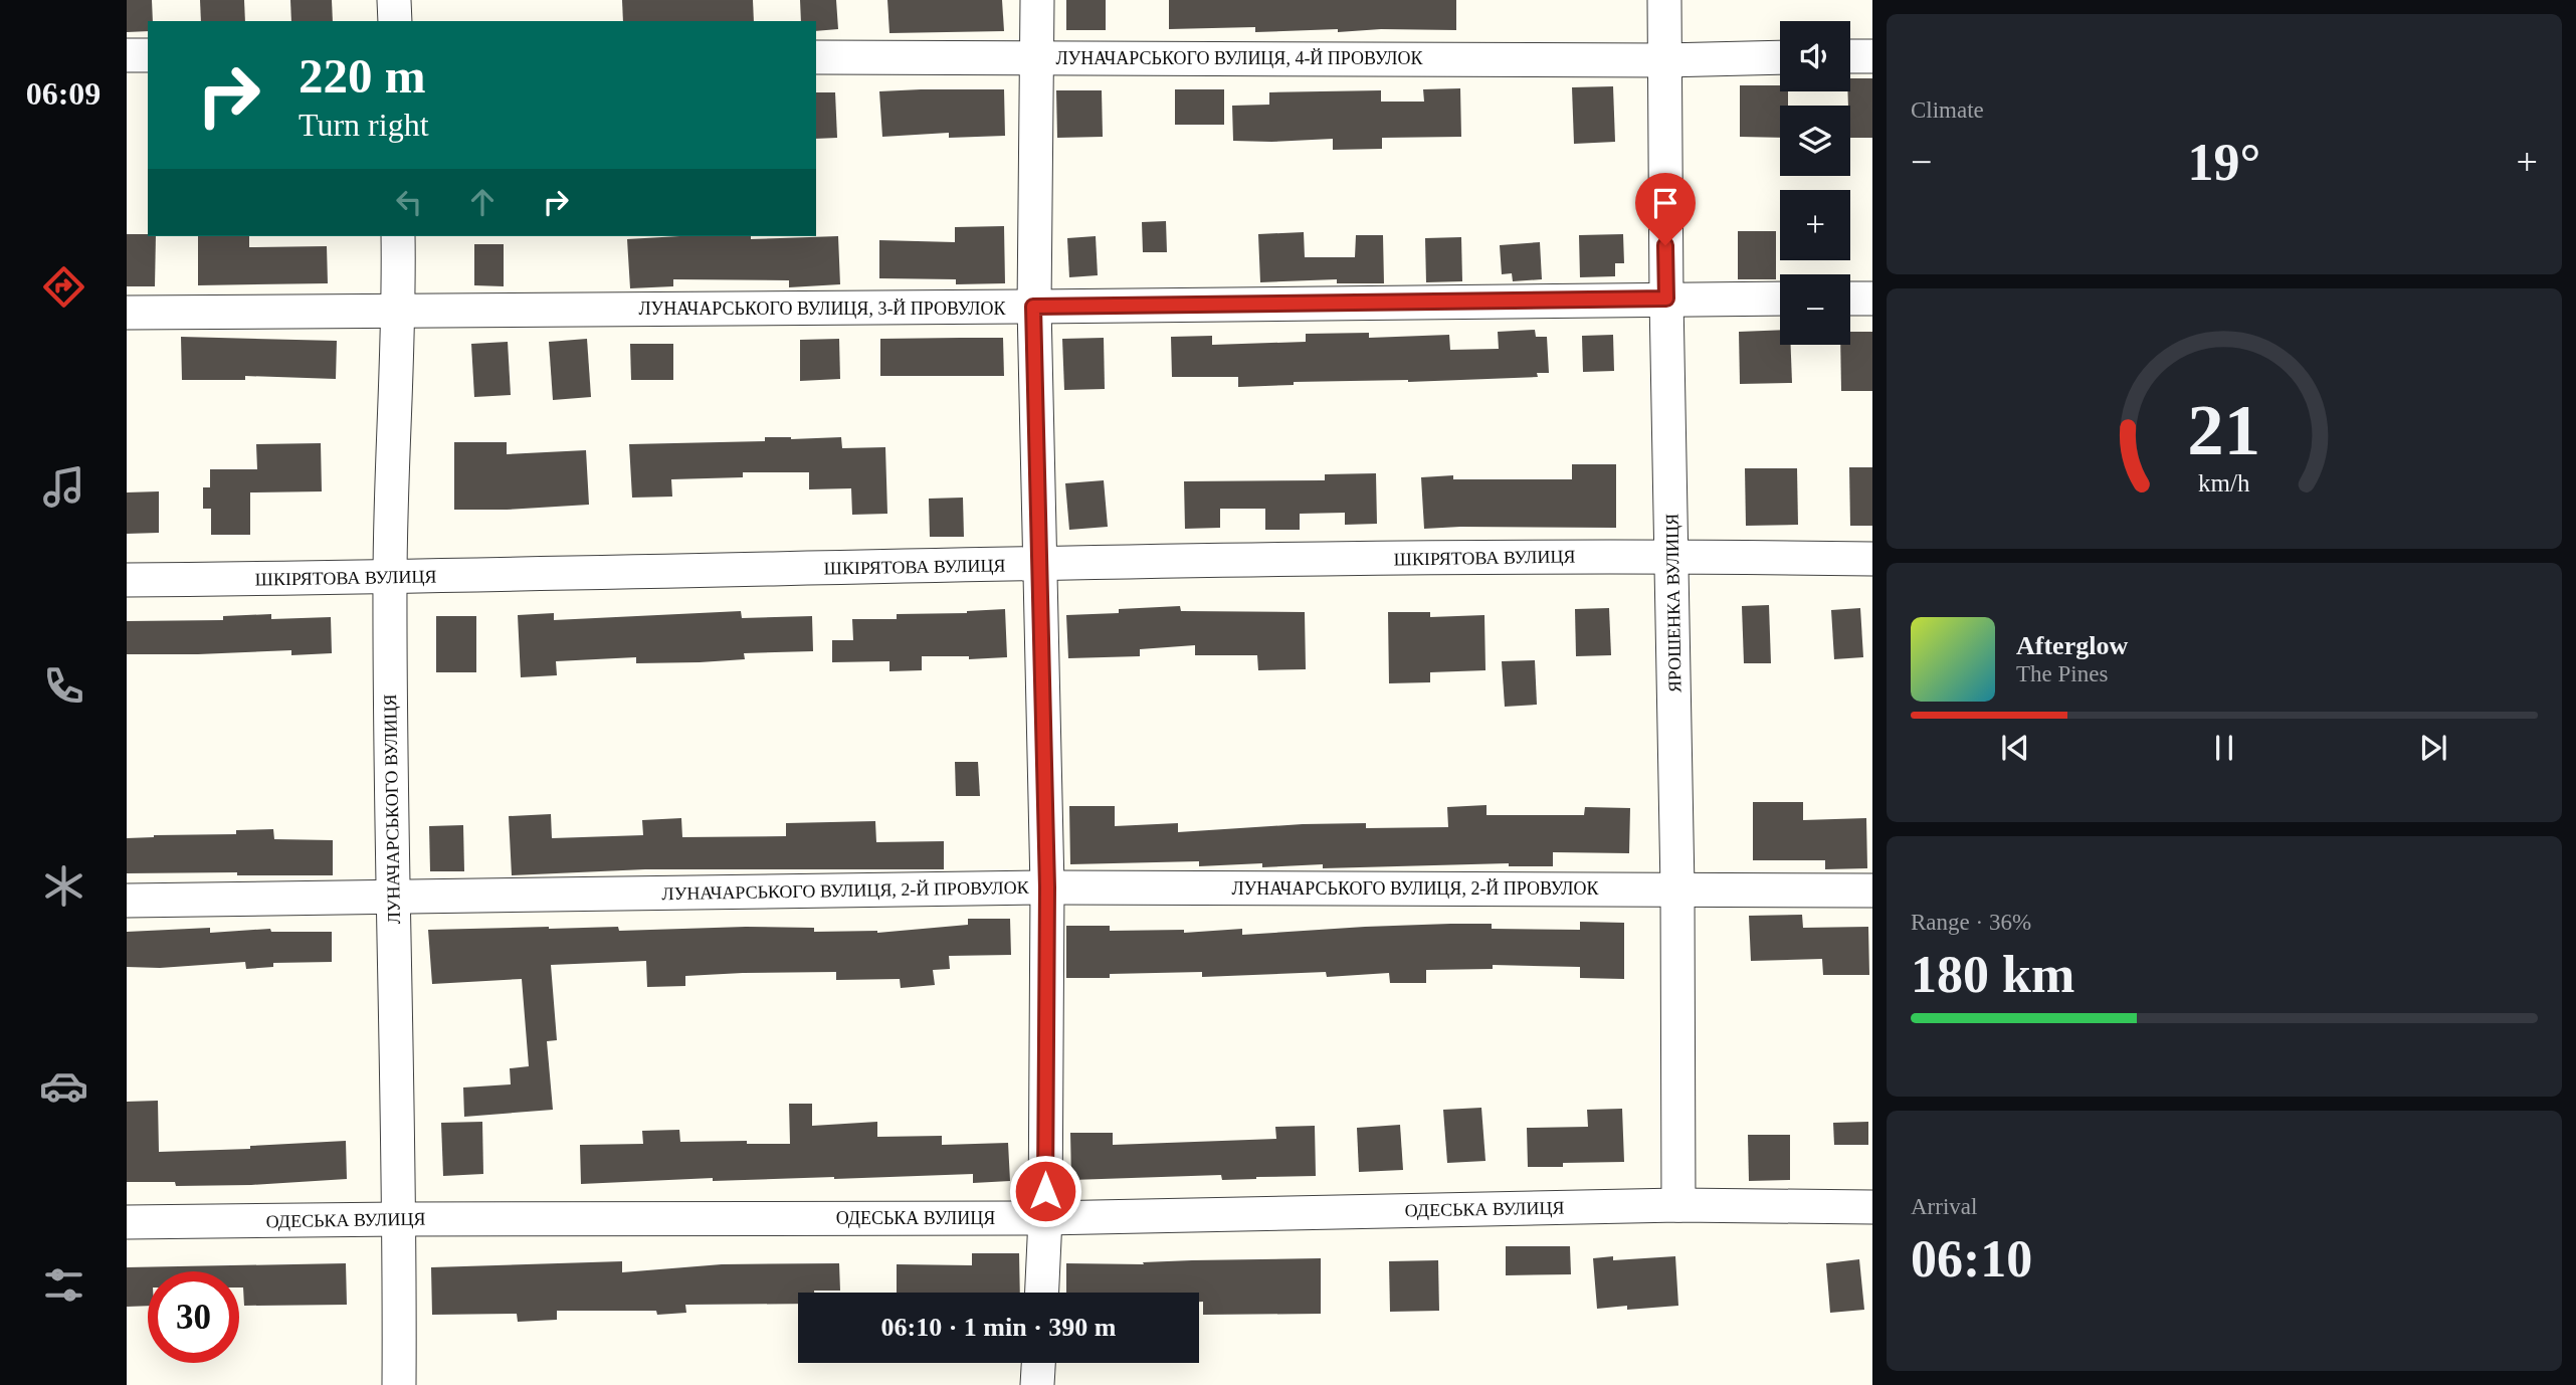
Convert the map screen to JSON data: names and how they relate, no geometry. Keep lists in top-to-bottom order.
{
  "streets": {
    "street": [
      "ЛУНАЧАРСЬКОГО ВУЛИЦЯ, 4-Й ПРОВУЛОК",
      "ЛУНАЧАРСЬКОГО ВУЛИЦЯ, 3-Й ПРОВУЛОК",
      "ШКІРЯТОВА ВУЛИЦЯ",
      "ЯРОШЕНКА ВУЛИЦЯ",
      "ЛУНАЧАРСЬКОГО ВУЛИЦЯ",
      "ЛУНАЧАРСЬКОГО ВУЛИЦЯ, 2-Й ПРОВУЛОК",
      "ОДЕСЬКА ВУЛИЦЯ"
    ]
  },
  "crossings": [
    ["ЛУНАЧАРСЬКОГО ВУЛИЦЯ, 4-Й ПРОВУЛОК", "ЯРОШЕНКА ВУЛИЦЯ"],
    ["ЛУНАЧАРСЬКОГО ВУЛИЦЯ, 3-Й ПРОВУЛОК", "ЯРОШЕНКА ВУЛИЦЯ"],
    ["ЛУНАЧАРСЬКОГО ВУЛИЦЯ, 3-Й ПРОВУЛОК", "ЛУНАЧАРСЬКОГО ВУЛИЦЯ"],
    ["ШКІРЯТОВА ВУЛИЦЯ", "ЯРОШЕНКА ВУЛИЦЯ"],
    ["ШКІРЯТОВА ВУЛИЦЯ", "ЛУНАЧАРСЬКОГО ВУЛИЦЯ"],
    ["ЯРОШЕНКА ВУЛИЦЯ", "ЛУНАЧАРСЬКОГО ВУЛИЦЯ, 2-Й ПРОВУЛОК"],
    ["ЯРОШЕНКА ВУЛИЦЯ", "ОДЕСЬКА ВУЛИЦЯ"],
    ["ЛУНАЧАРСЬКОГО ВУЛИЦЯ", "ЛУНАЧАРСЬКОГО ВУЛИЦЯ, 2-Й ПРОВУЛОК"],
    ["ЛУНАЧАРСЬКОГО ВУЛИЦЯ", "ОДЕСЬКА ВУЛИЦЯ"]
  ],
  "page": {
    "tabs": "06:09",
    "tile": [
      "Climate",
      ["Range · 36%", "180 km"],
      ["Arrival", "06:10"]
    ],
    "map_buttons": ["+", "−"],
    "turn": ["220 m", "Turn right"],
    "heat": ["−", "19°", "+"],
    "song": ["Afterglow", "The Pines"],
    "limit": "30",
    "trip": "06:10 · 1 min · 390 m",
    "gauge": ["21", "km/h"]
  }
}
